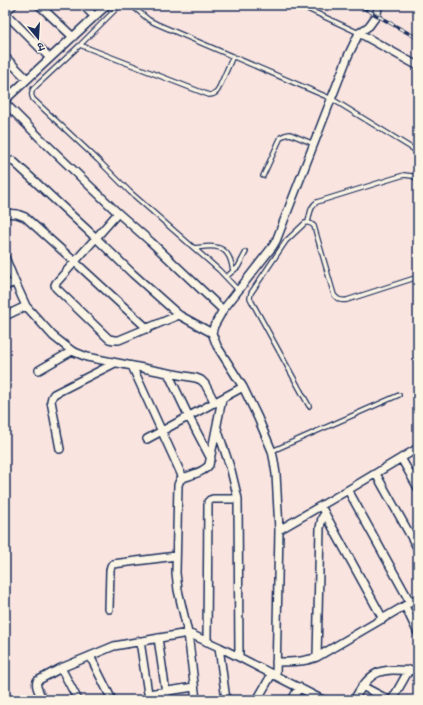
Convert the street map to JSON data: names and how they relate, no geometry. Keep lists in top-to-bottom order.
{
  "north": "bottom"
}
